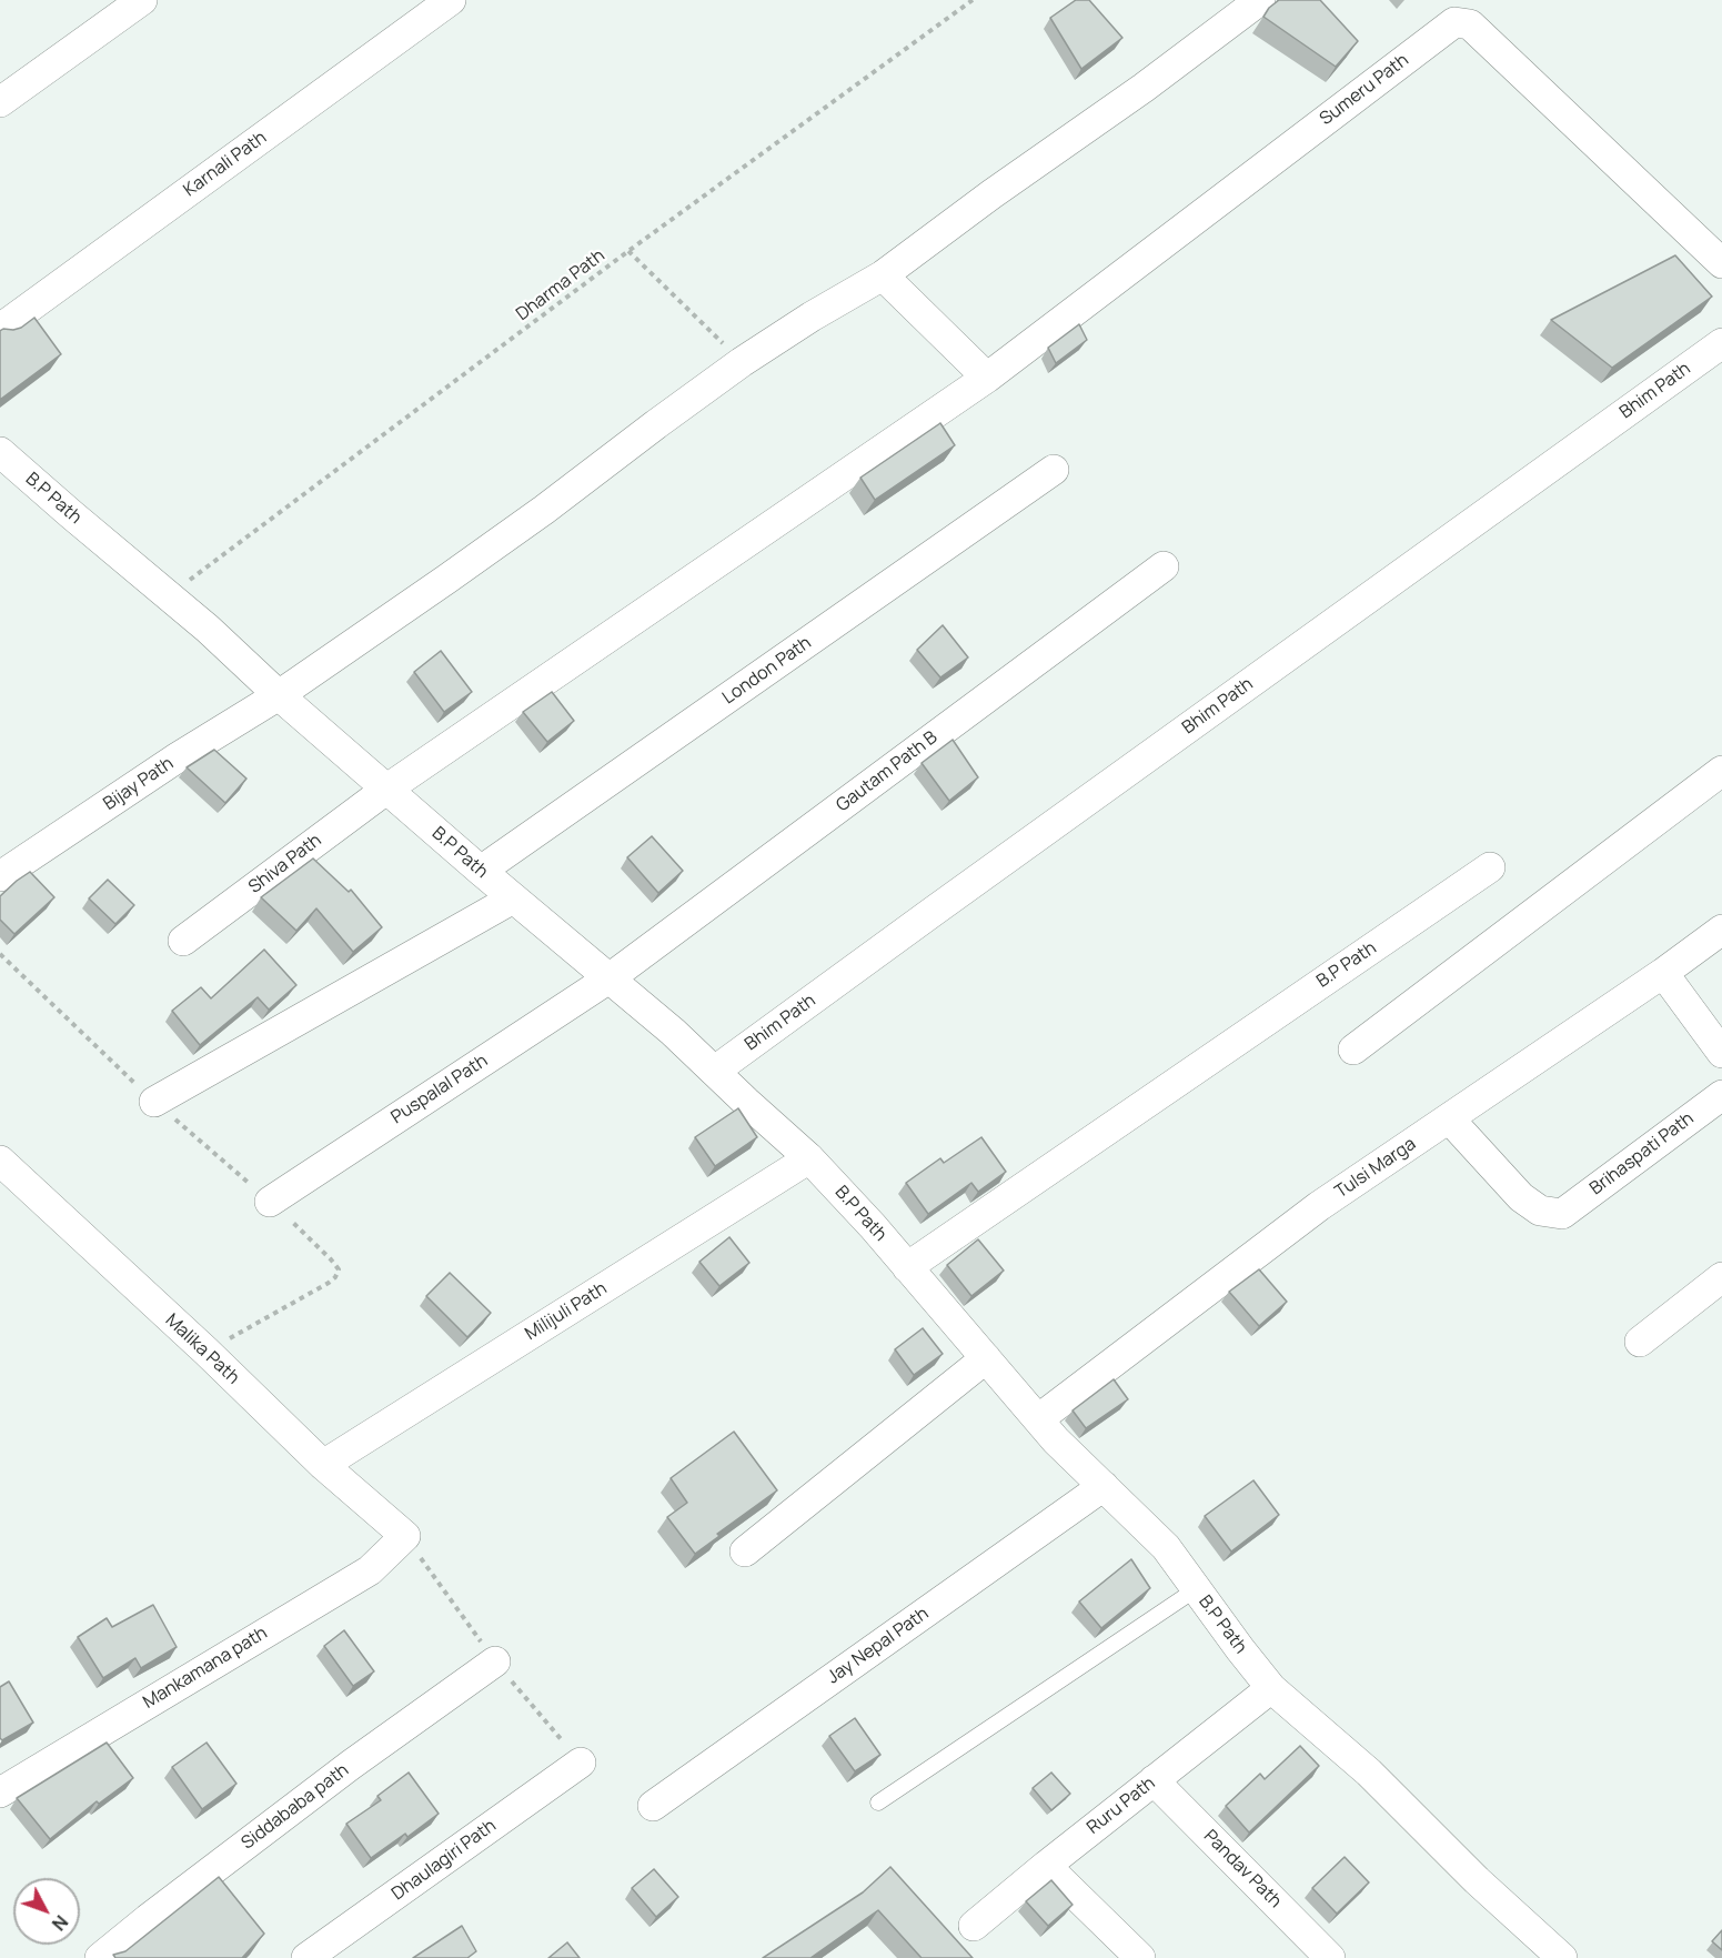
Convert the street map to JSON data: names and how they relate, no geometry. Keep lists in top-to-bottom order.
{
  "streets": {
    "street": [
      "Sumeru Path",
      "Karnali Path",
      "Bhim Path",
      "B.P Path",
      "London Path",
      "Gautam Path B",
      "Bijay Path",
      "Shiva Path",
      "Puspalal Path",
      "Brihaspati Path",
      "Tulsi Marga",
      "Milijuli Path",
      "Malika Path",
      "Jay Nepal Path",
      "Mankamana path",
      "Ruru Path",
      "Siddababa path",
      "Dhaulagiri Path",
      "Pandav Path"
    ],
    "path": ["Dharma Path"]
  },
  "crossings": [
    ["Sumeru Path", "B.P Path"],
    ["Sumeru Path", "Shiva Path"],
    ["Dharma Path", "B.P Path"],
    ["Bhim Path", "B.P Path"],
    ["B.P Path", "London Path"],
    ["B.P Path", "Gautam Path B"],
    ["B.P Path", "Bijay Path"],
    ["B.P Path", "Shiva Path"],
    ["B.P Path", "Puspalal Path"],
    ["B.P Path", "Tulsi Marga"],
    ["B.P Path", "Milijuli Path"],
    ["B.P Path", "Jay Nepal Path"],
    ["B.P Path", "Ruru Path"],
    ["Gautam Path B", "Puspalal Path"],
    ["Brihaspati Path", "Tulsi Marga"],
    ["Milijuli Path", "Malika Path"],
    ["Malika Path", "Mankamana path"],
    ["Ruru Path", "Pandav Path"]
  ],
  "north": "bottom right"
}
